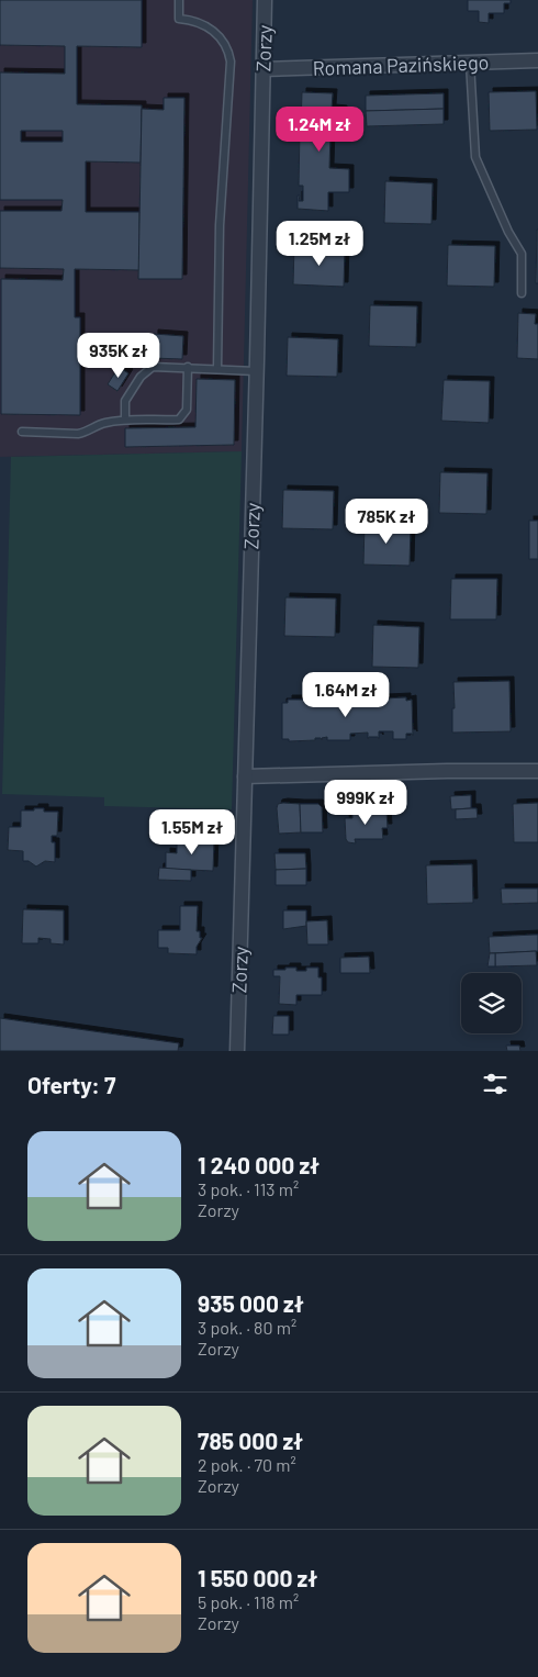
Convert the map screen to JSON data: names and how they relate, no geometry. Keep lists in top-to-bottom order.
{
  "streets": {
    "street": ["Zorzy", "Romana Pazińskiego"]
  },
  "crossings": [
    ["Zorzy", "Romana Pazińskiego"]
  ],
  "page": {
    "price": [
      "1.24M zł",
      "1.25M zł",
      "935K zł",
      "785K zł",
      "1.64M zł",
      "999K zł",
      "1.55M zł"
    ],
    "heading": "Oferty: 7",
    "list": [
      {
        "name": "1 240 000 zł",
        "note": "3 pok. · 113 m² · Zorzy"
      },
      {
        "name": "935 000 zł",
        "note": "3 pok. · 80 m² · Zorzy"
      },
      {
        "name": "785 000 zł",
        "note": "2 pok. · 70 m² · Zorzy"
      },
      {
        "name": "1 550 000 zł",
        "note": "5 pok. · 118 m² · Zorzy"
      }
    ]
  }
}
